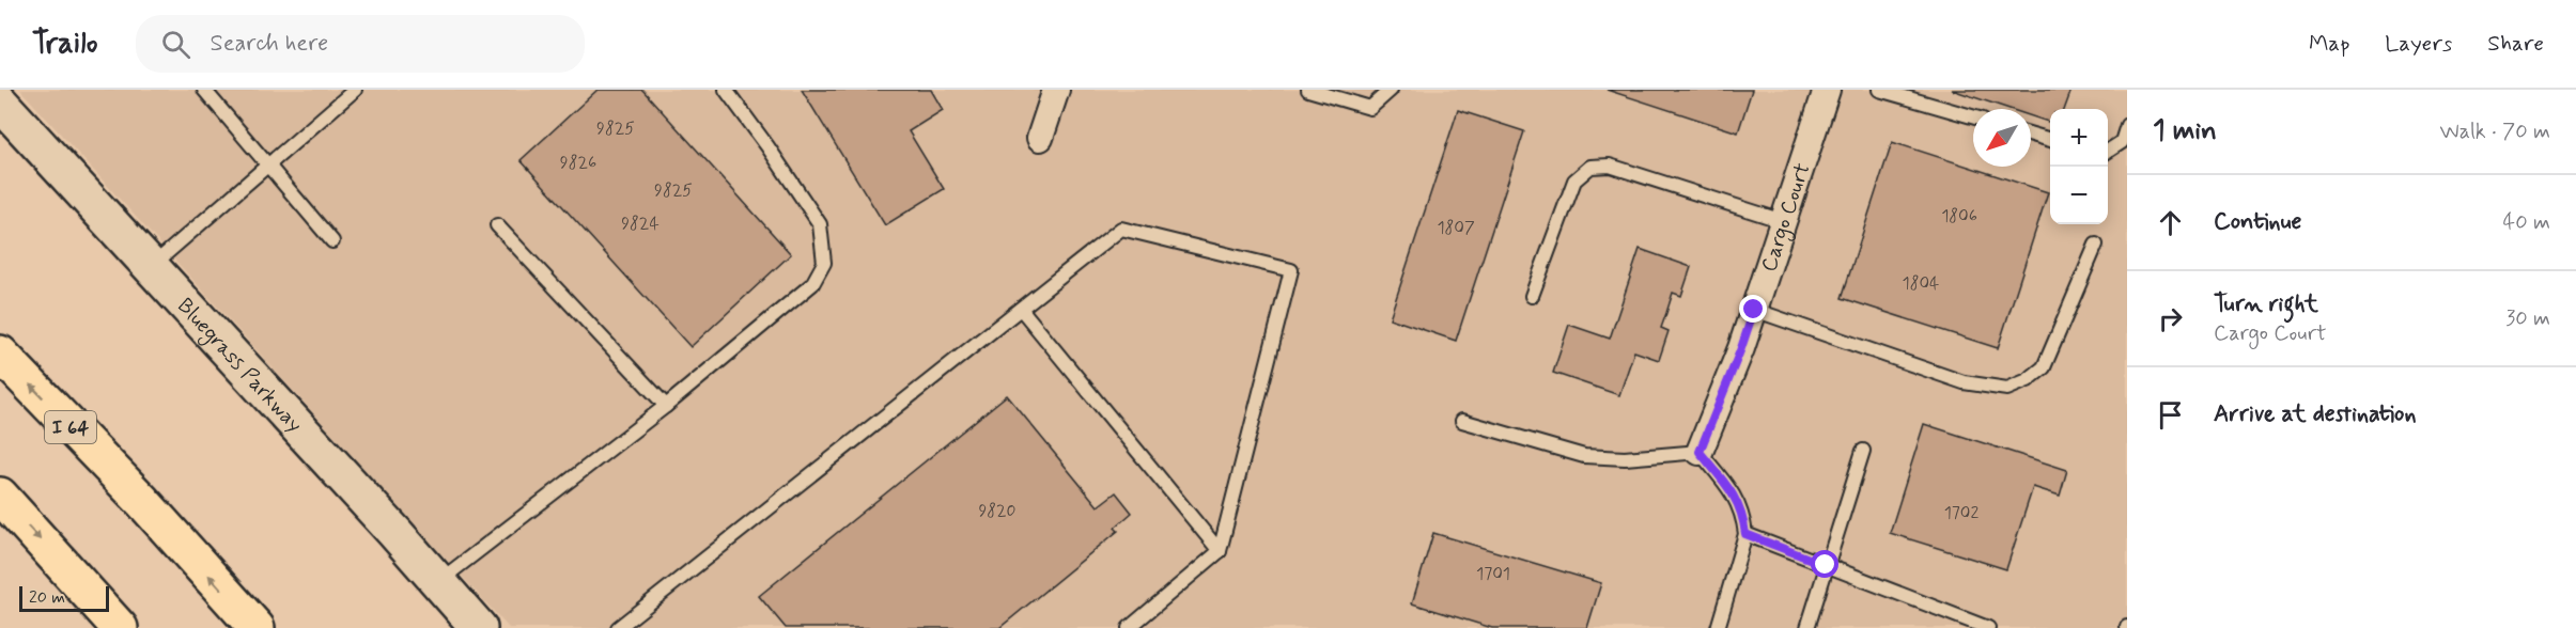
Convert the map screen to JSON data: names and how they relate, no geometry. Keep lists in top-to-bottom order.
{
  "streets": {
    "highway": ["I 64"],
    "street": ["Cargo Court", "Bluegrass Parkway"]
  },
  "house_numbers": [
    "9825",
    "9826",
    "9825",
    "1806",
    "9824",
    "1807",
    "1804",
    "9820",
    "1702",
    "1701"
  ],
  "scale_bar": "20 m",
  "north": "bottom left",
  "page": {
    "header": "Trailo",
    "search": "Search here",
    "nav": ["Map", "Layers", "Share"],
    "heading": ["1 min", "Walk · 70 m"],
    "map_buttons": ["+", "−"],
    "list": [
      ["Continue", "40 m"],
      ["Turn right", "Cargo Court", "30 m"],
      "Arrive at destination"
    ],
    "scale": "20 m"
  }
}
